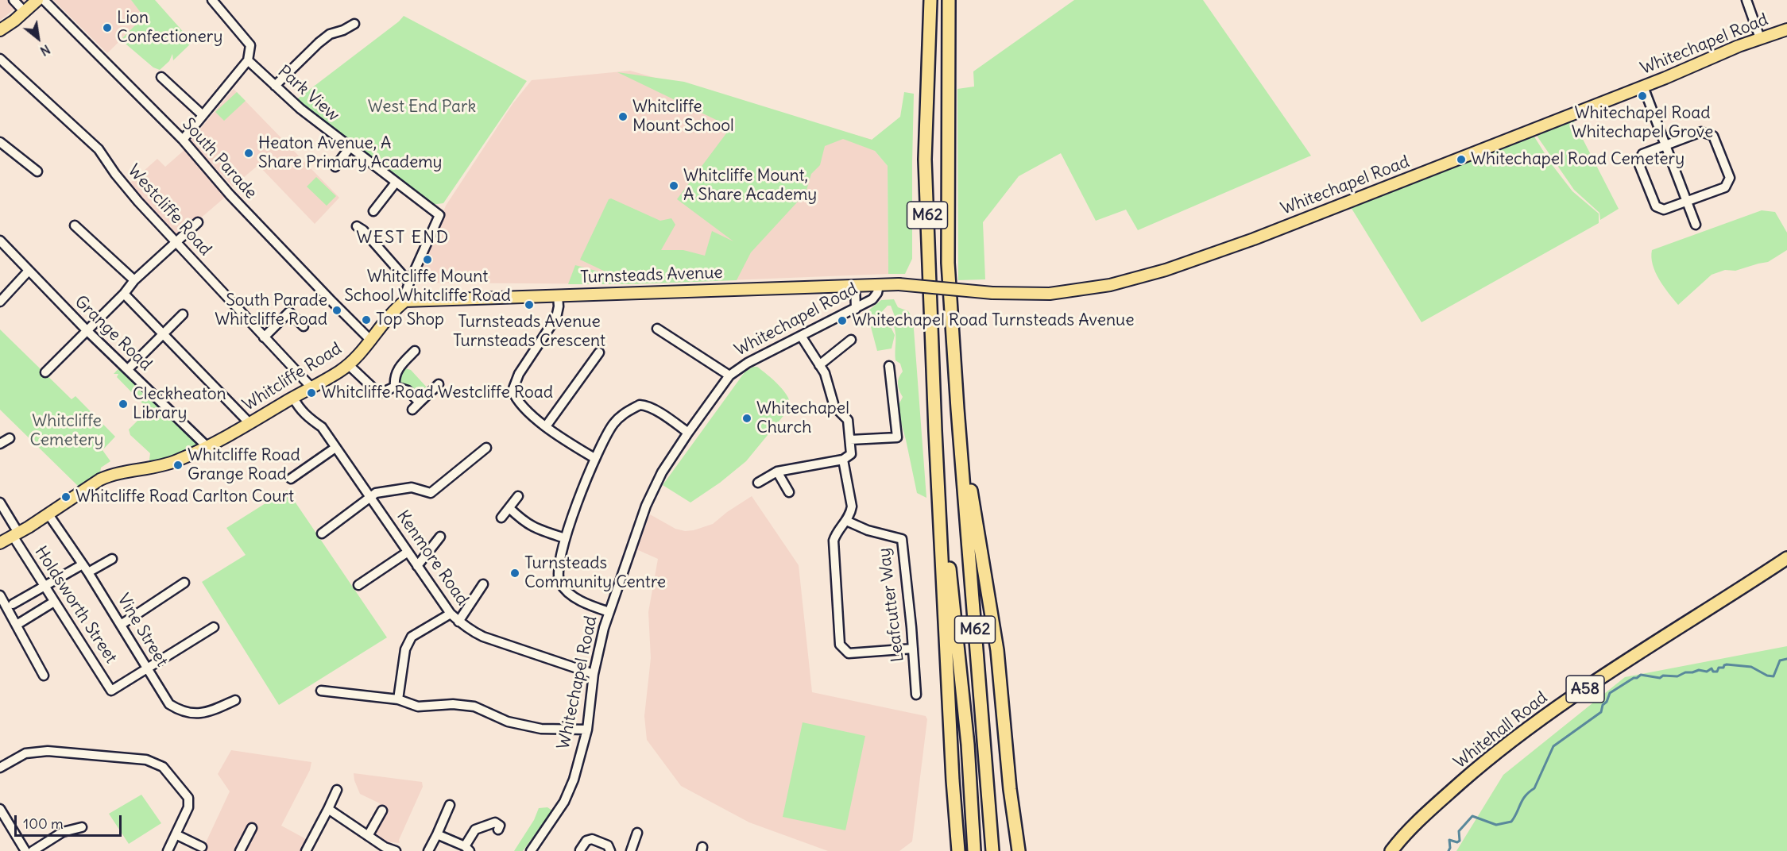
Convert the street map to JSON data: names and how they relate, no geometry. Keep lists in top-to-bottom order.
{
  "streets": {
    "highway": ["M62", "A58", "Whitehall Road"],
    "main road": ["Whitechapel Road", "Turnsteads Avenue", "Whitcliffe Road"],
    "street": [
      "Park View",
      "South Parade",
      "Westcliffe Road",
      "Grange Road",
      "Kenmore Road",
      "Holdsworth Street",
      "Leafcutter Way",
      "Vine Street"
    ]
  },
  "crossings": [
    ["Whitechapel Road", "Turnsteads Avenue"],
    ["Whitechapel Road", "Kenmore Road"],
    ["South Parade", "Whitcliffe Road"],
    ["Westcliffe Road", "Whitcliffe Road"],
    ["Turnsteads Avenue", "Whitcliffe Road"],
    ["Grange Road", "Whitcliffe Road"],
    ["Whitcliffe Road", "Kenmore Road"],
    ["Whitcliffe Road", "Holdsworth Street"],
    ["Whitcliffe Road", "Vine Street"],
    ["Holdsworth Street", "Vine Street"]
  ],
  "districts": ["WEST END"],
  "parks": ["West End Park", "Whitcliffe Cemetery"],
  "places": [
    "Lion Confectionery",
    "Whitechapel Road Whitechapel Grove",
    "Whitcliffe Mount School",
    "Heaton Avenue, A Share Primary Academy",
    "Whitechapel Road Cemetery",
    "Whitcliffe Mount, A Share Academy",
    "Whitcliffe Mount School Whitcliffe Road",
    "Turnsteads Avenue Turnsteads Crescent",
    "South Parade Whitcliffe Road",
    "Top Shop",
    "Whitechapel Road Turnsteads Avenue",
    "Whitcliffe Road Westcliffe Road",
    "Cleckheaton Library",
    "Whitechapel Church",
    "Whitcliffe Road Grange Road",
    "Whitcliffe Road Carlton Court",
    "Turnsteads Community Centre"
  ],
  "scale_bar": "100 m",
  "north": "bottom right"
}
